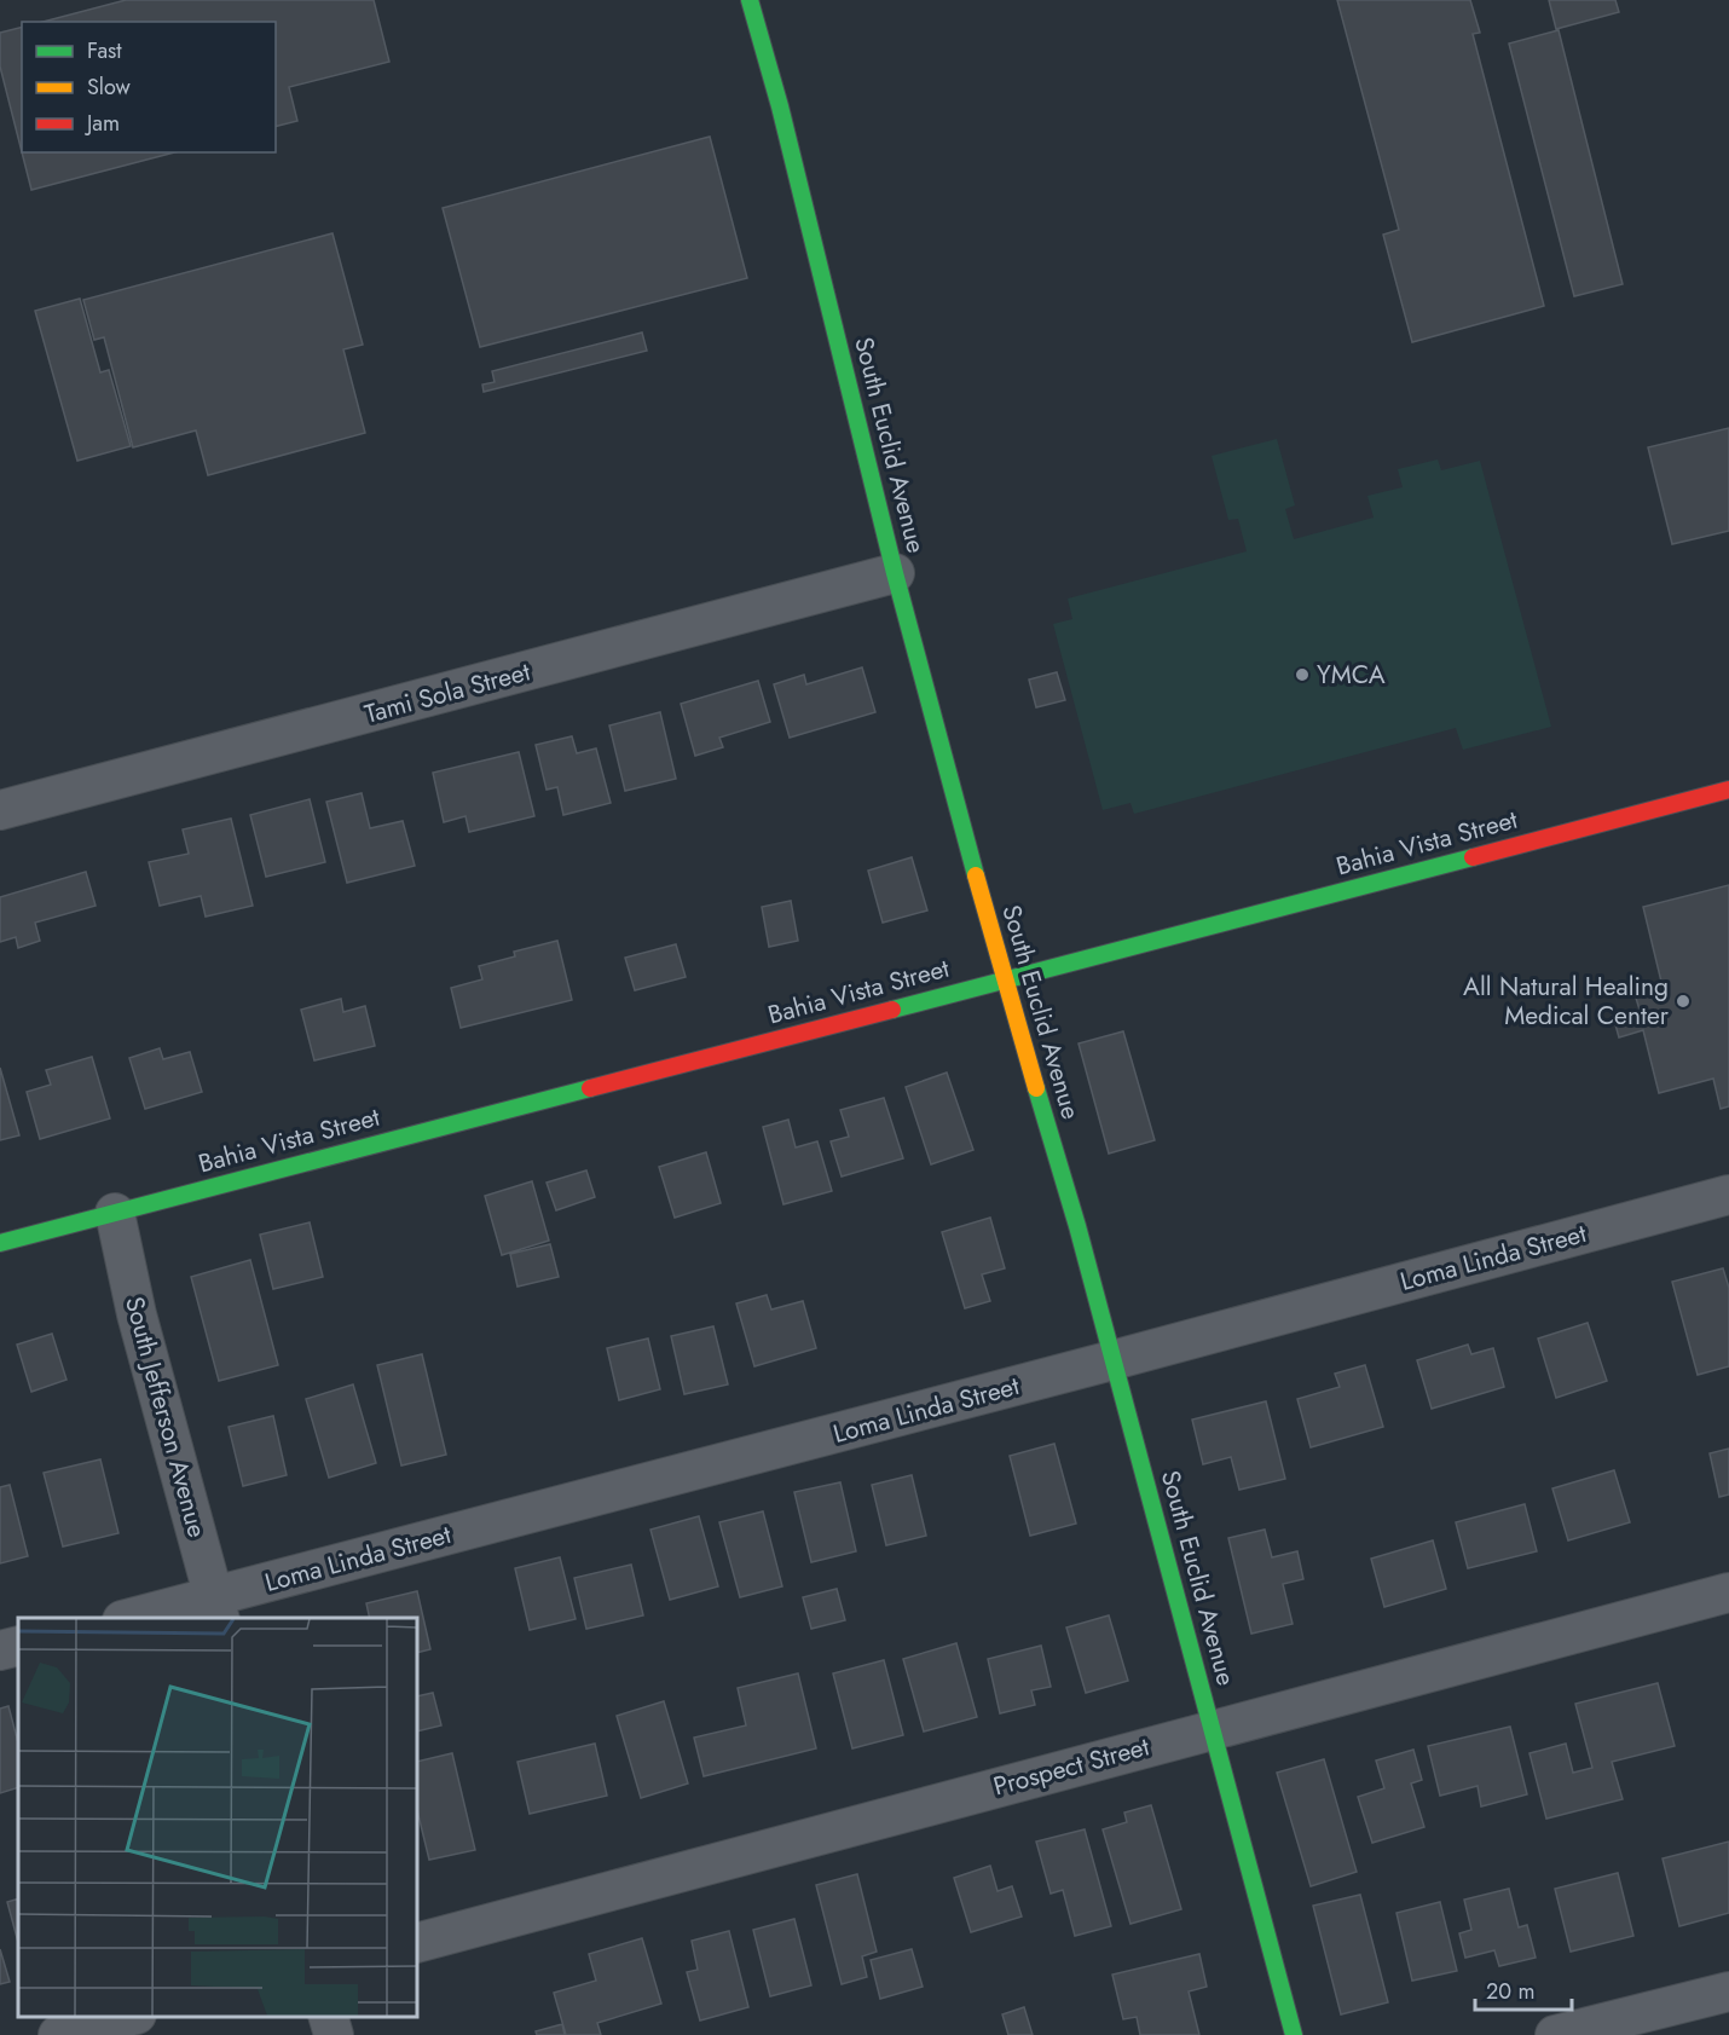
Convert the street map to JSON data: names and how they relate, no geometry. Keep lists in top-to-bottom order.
{
  "streets": {
    "street": [
      "South Euclid Avenue",
      "Tami Sola Street",
      "Bahia Vista Street",
      "Loma Linda Street",
      "South Jefferson Avenue",
      "Prospect Street"
    ]
  },
  "crossings": [
    ["South Euclid Avenue", "Tami Sola Street"],
    ["South Euclid Avenue", "Bahia Vista Street"],
    ["South Euclid Avenue", "Loma Linda Street"],
    ["South Euclid Avenue", "Prospect Street"],
    ["Bahia Vista Street", "South Jefferson Avenue"],
    ["Loma Linda Street", "South Jefferson Avenue"]
  ],
  "places": ["YMCA", "All Natural Healing Medical Center"],
  "legend": ["Fast", "Slow", "Jam"],
  "scale_bar": "20 m"
}
